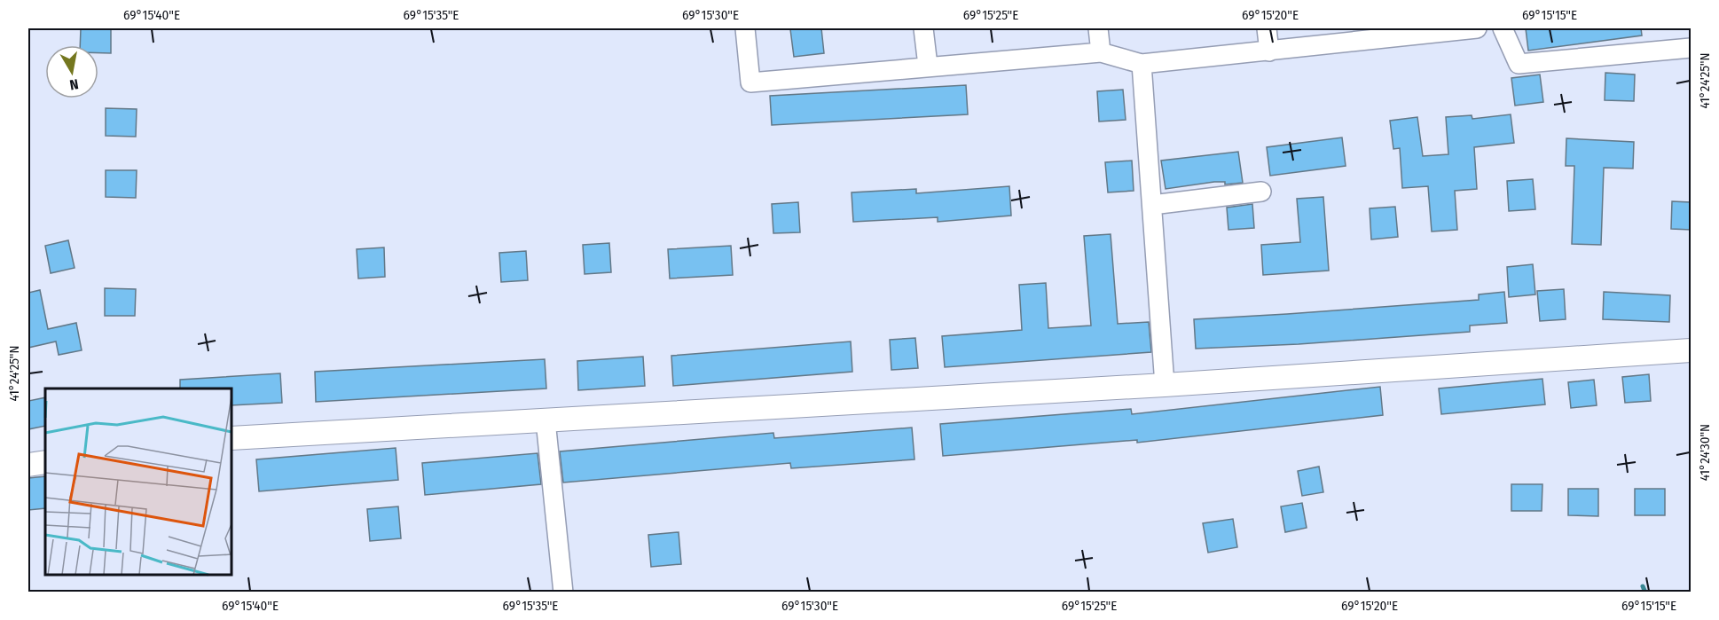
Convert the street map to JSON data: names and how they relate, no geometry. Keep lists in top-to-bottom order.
{
  "north": "bottom",
  "coordinates": [
    "69°15'40\"E",
    "69°15'35\"E",
    "69°15'30\"E",
    "69°15'25\"E",
    "69°15'20\"E",
    "69°15'15\"E",
    "41°24'25\"N",
    "41°24'30\"N"
  ]
}
